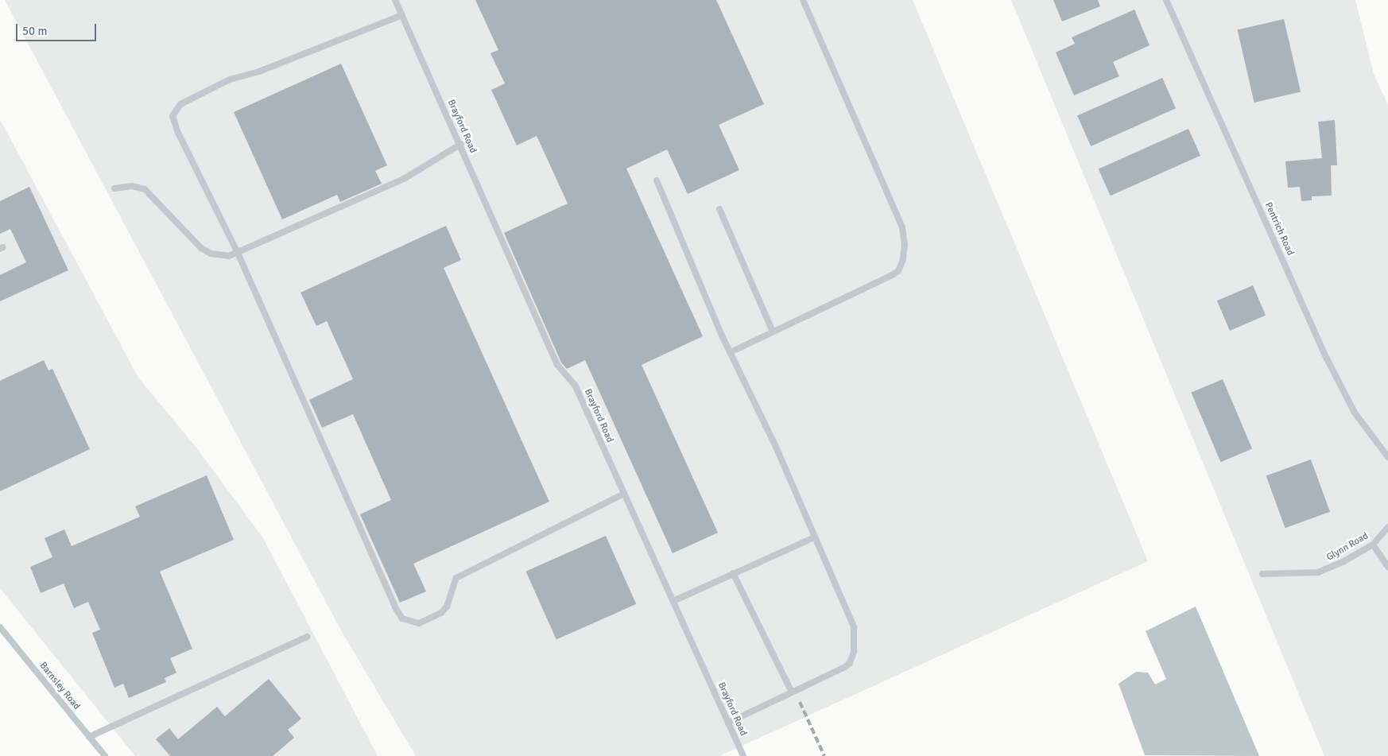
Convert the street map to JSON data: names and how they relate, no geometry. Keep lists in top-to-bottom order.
{
  "streets": {
    "lane": [
      "Brayford Road",
      "Pentrich Road",
      "Glynn Road",
      "Barnsley Road"
    ]
  },
  "scale_bar": "50 m"
}
